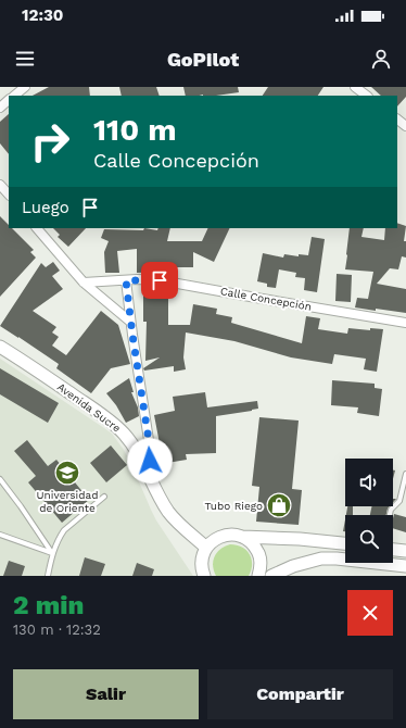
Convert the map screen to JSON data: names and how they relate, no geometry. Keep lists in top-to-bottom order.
{
  "streets": {
    "street": ["Calle Concepción", "Avenida Sucre"]
  },
  "places": {
    "school or university": ["Universidad de Oriente"],
    "shop": ["Tubo Riego"]
  },
  "page": {
    "status": "12:30",
    "header": "GoPilot",
    "turn": ["110 m", "Calle Concepción"],
    "then": "Luego",
    "heading": ["2 min", "130 m · 12:32"],
    "buttons": ["Salir", "Compartir"]
  }
}
